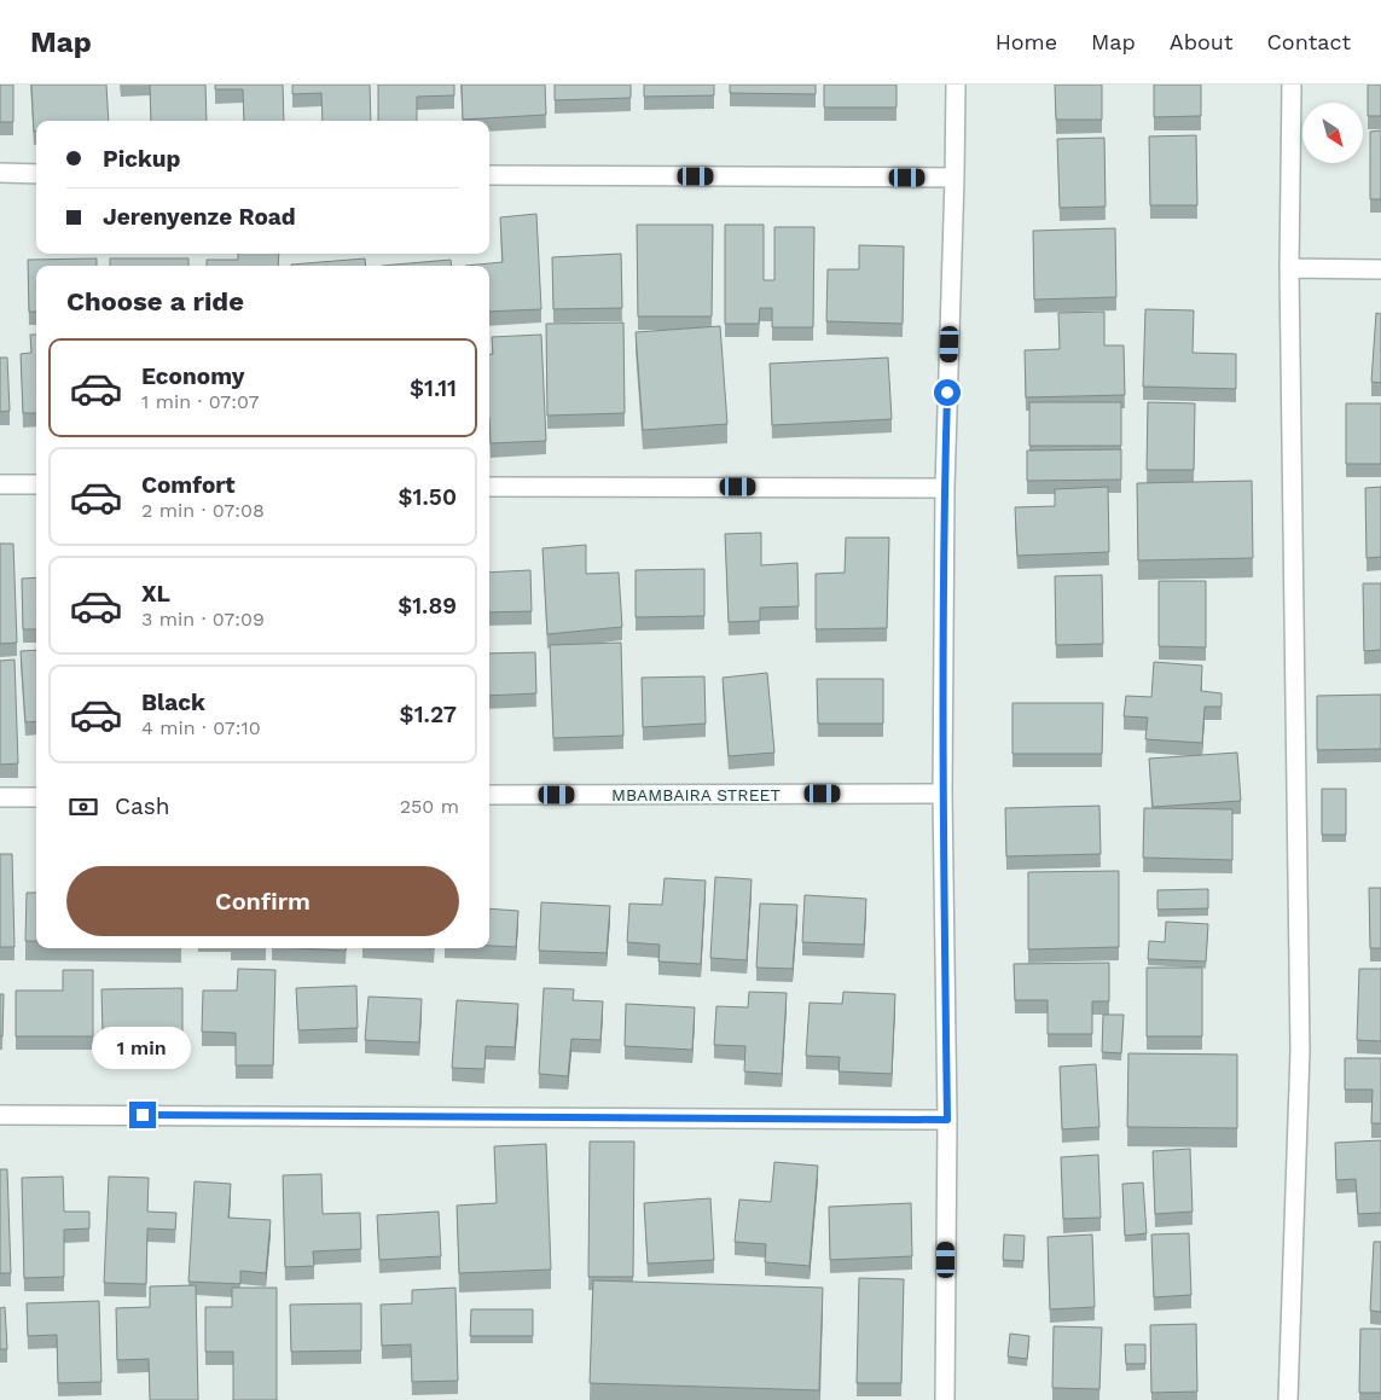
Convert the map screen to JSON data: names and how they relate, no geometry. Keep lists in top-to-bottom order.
{
  "streets": {
    "street": ["MBAMBAIRA STREET"]
  },
  "north": "bottom right",
  "page": {
    "header": "Map",
    "nav": [
      "Home",
      "Map",
      "About",
      "Contact"
    ],
    "banner": ["Pickup", "Jerenyenze Road"],
    "heading": "Choose a ride",
    "list": [
      {
        "name": "Economy",
        "note": "1 min · 07:07",
        "value": "$1.11"
      },
      {
        "name": "Comfort",
        "note": "2 min · 07:08",
        "value": "$1.50"
      },
      {
        "name": "XL",
        "note": "3 min · 07:09",
        "value": "$1.89"
      },
      {
        "name": "Black",
        "note": "4 min · 07:10",
        "value": "$1.27"
      }
    ],
    "pay": ["Cash", "250 m"],
    "buttons": "Confirm",
    "bubble": "1 min"
  }
}
